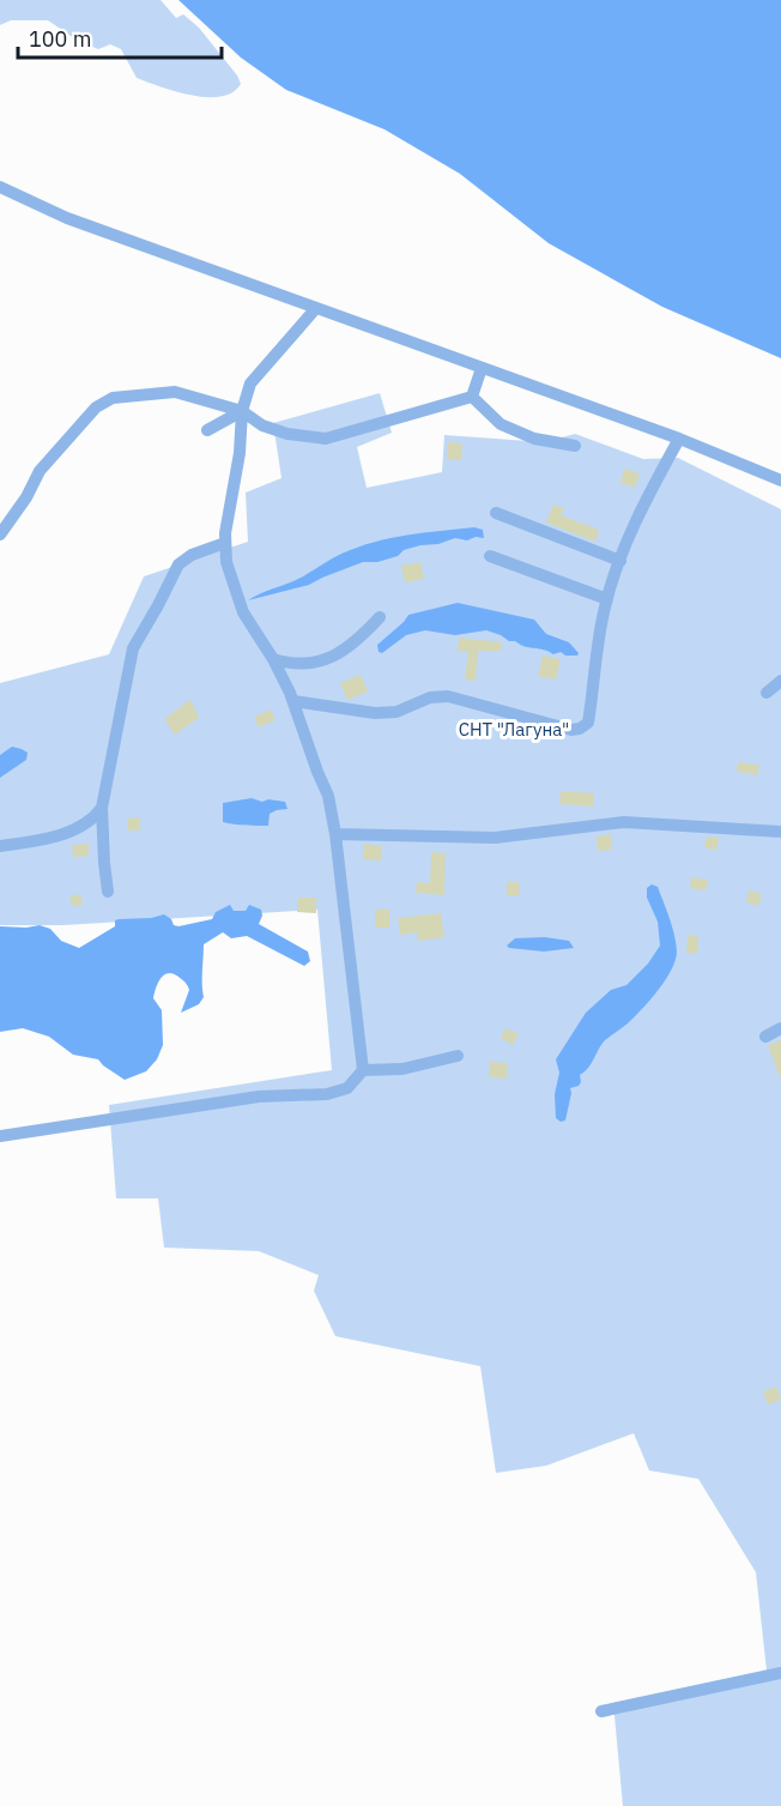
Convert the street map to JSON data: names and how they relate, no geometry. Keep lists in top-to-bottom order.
{
  "parks": ["СНТ \"Лагуна\""],
  "scale_bar": "100 m"
}
